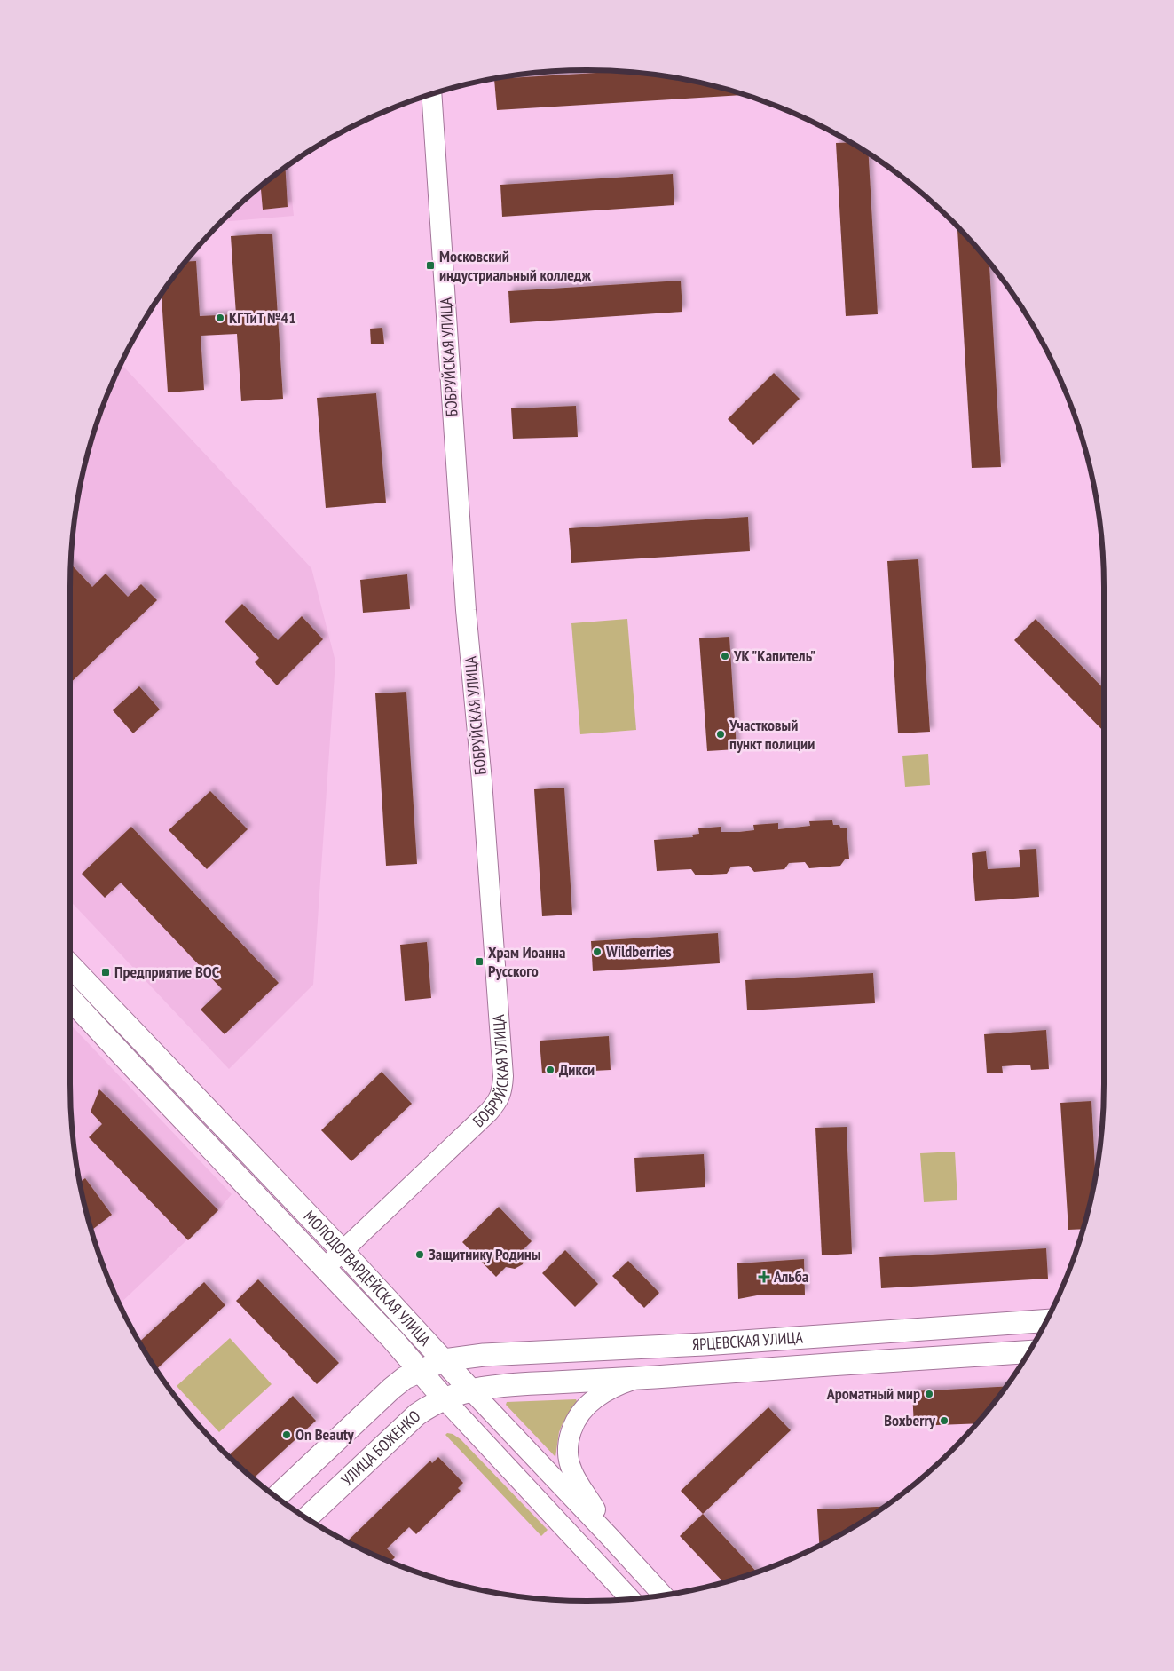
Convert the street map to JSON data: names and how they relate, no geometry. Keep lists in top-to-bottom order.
{
  "streets": {
    "main road": ["МОЛОДОГВАРДЕЙСКАЯ УЛИЦА", "ЯРЦЕВСКАЯ УЛИЦА", "УЛИЦА БОЖЕНКО"],
    "street": ["БОБРУЙСКАЯ УЛИЦА"]
  },
  "crossings": [
    ["БОБРУЙСКАЯ УЛИЦА", "МОЛОДОГВАРДЕЙСКАЯ УЛИЦА"],
    ["МОЛОДОГВАРДЕЙСКАЯ УЛИЦА", "ЯРЦЕВСКАЯ УЛИЦА"],
    ["МОЛОДОГВАРДЕЙСКАЯ УЛИЦА", "УЛИЦА БОЖЕНКО"],
    ["ЯРЦЕВСКАЯ УЛИЦА", "УЛИЦА БОЖЕНКО"]
  ],
  "places": {
    "transit": ["Московский индустриальный колледж", "Храм Иоанна Русского", "Предприятие ВОС"],
    "other": [
      "КГТиТ №41",
      "УК \"Капитель\"",
      "Участковый пункт полиции",
      "Wildberries",
      "Дикси",
      "Защитнику Родины",
      "Ароматный мир",
      "Boxberry",
      "On Beauty"
    ],
    "health": ["Альба"]
  }
}
